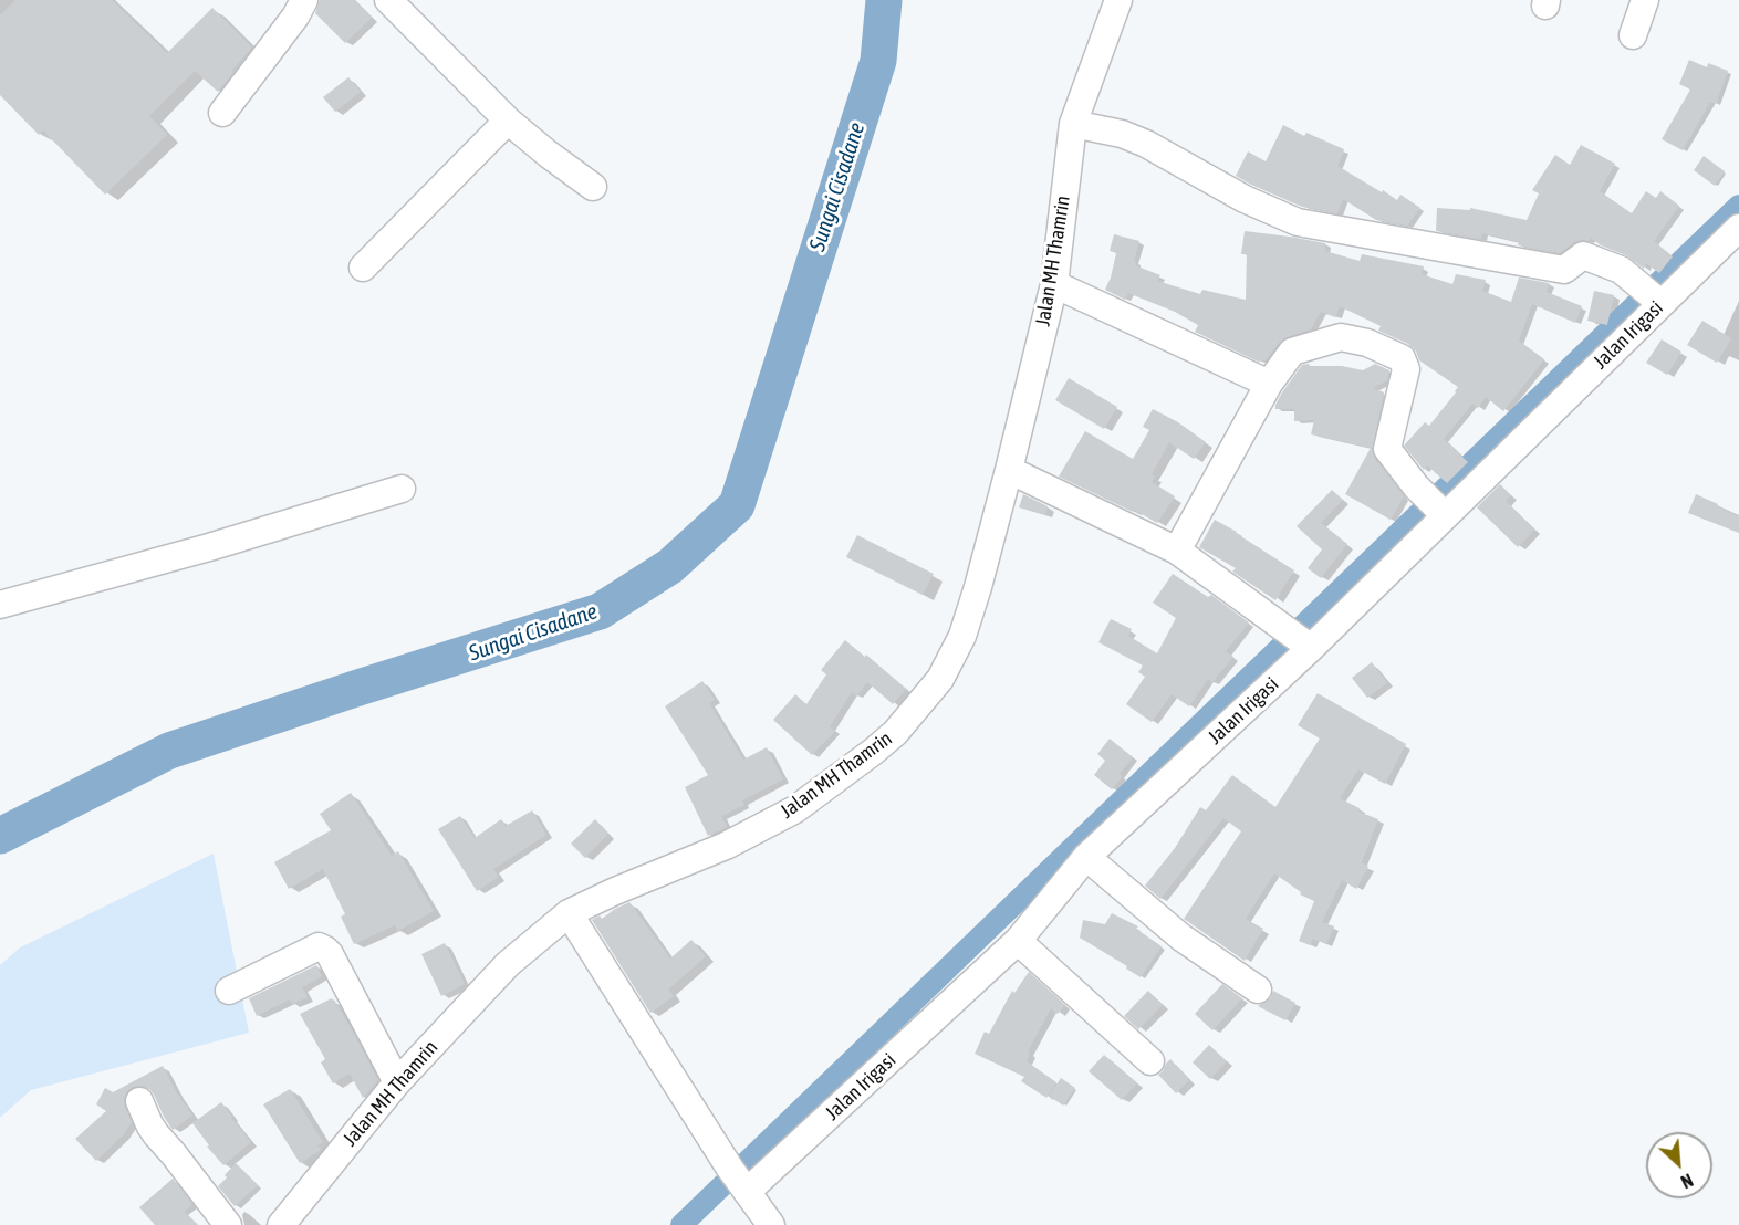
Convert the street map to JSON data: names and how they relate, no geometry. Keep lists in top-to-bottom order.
{
  "streets": {
    "street": ["Jalan MH Thamrin", "Jalan Irigasi"]
  },
  "water": ["Sungai Cisadane"],
  "north": "bottom right"
}
